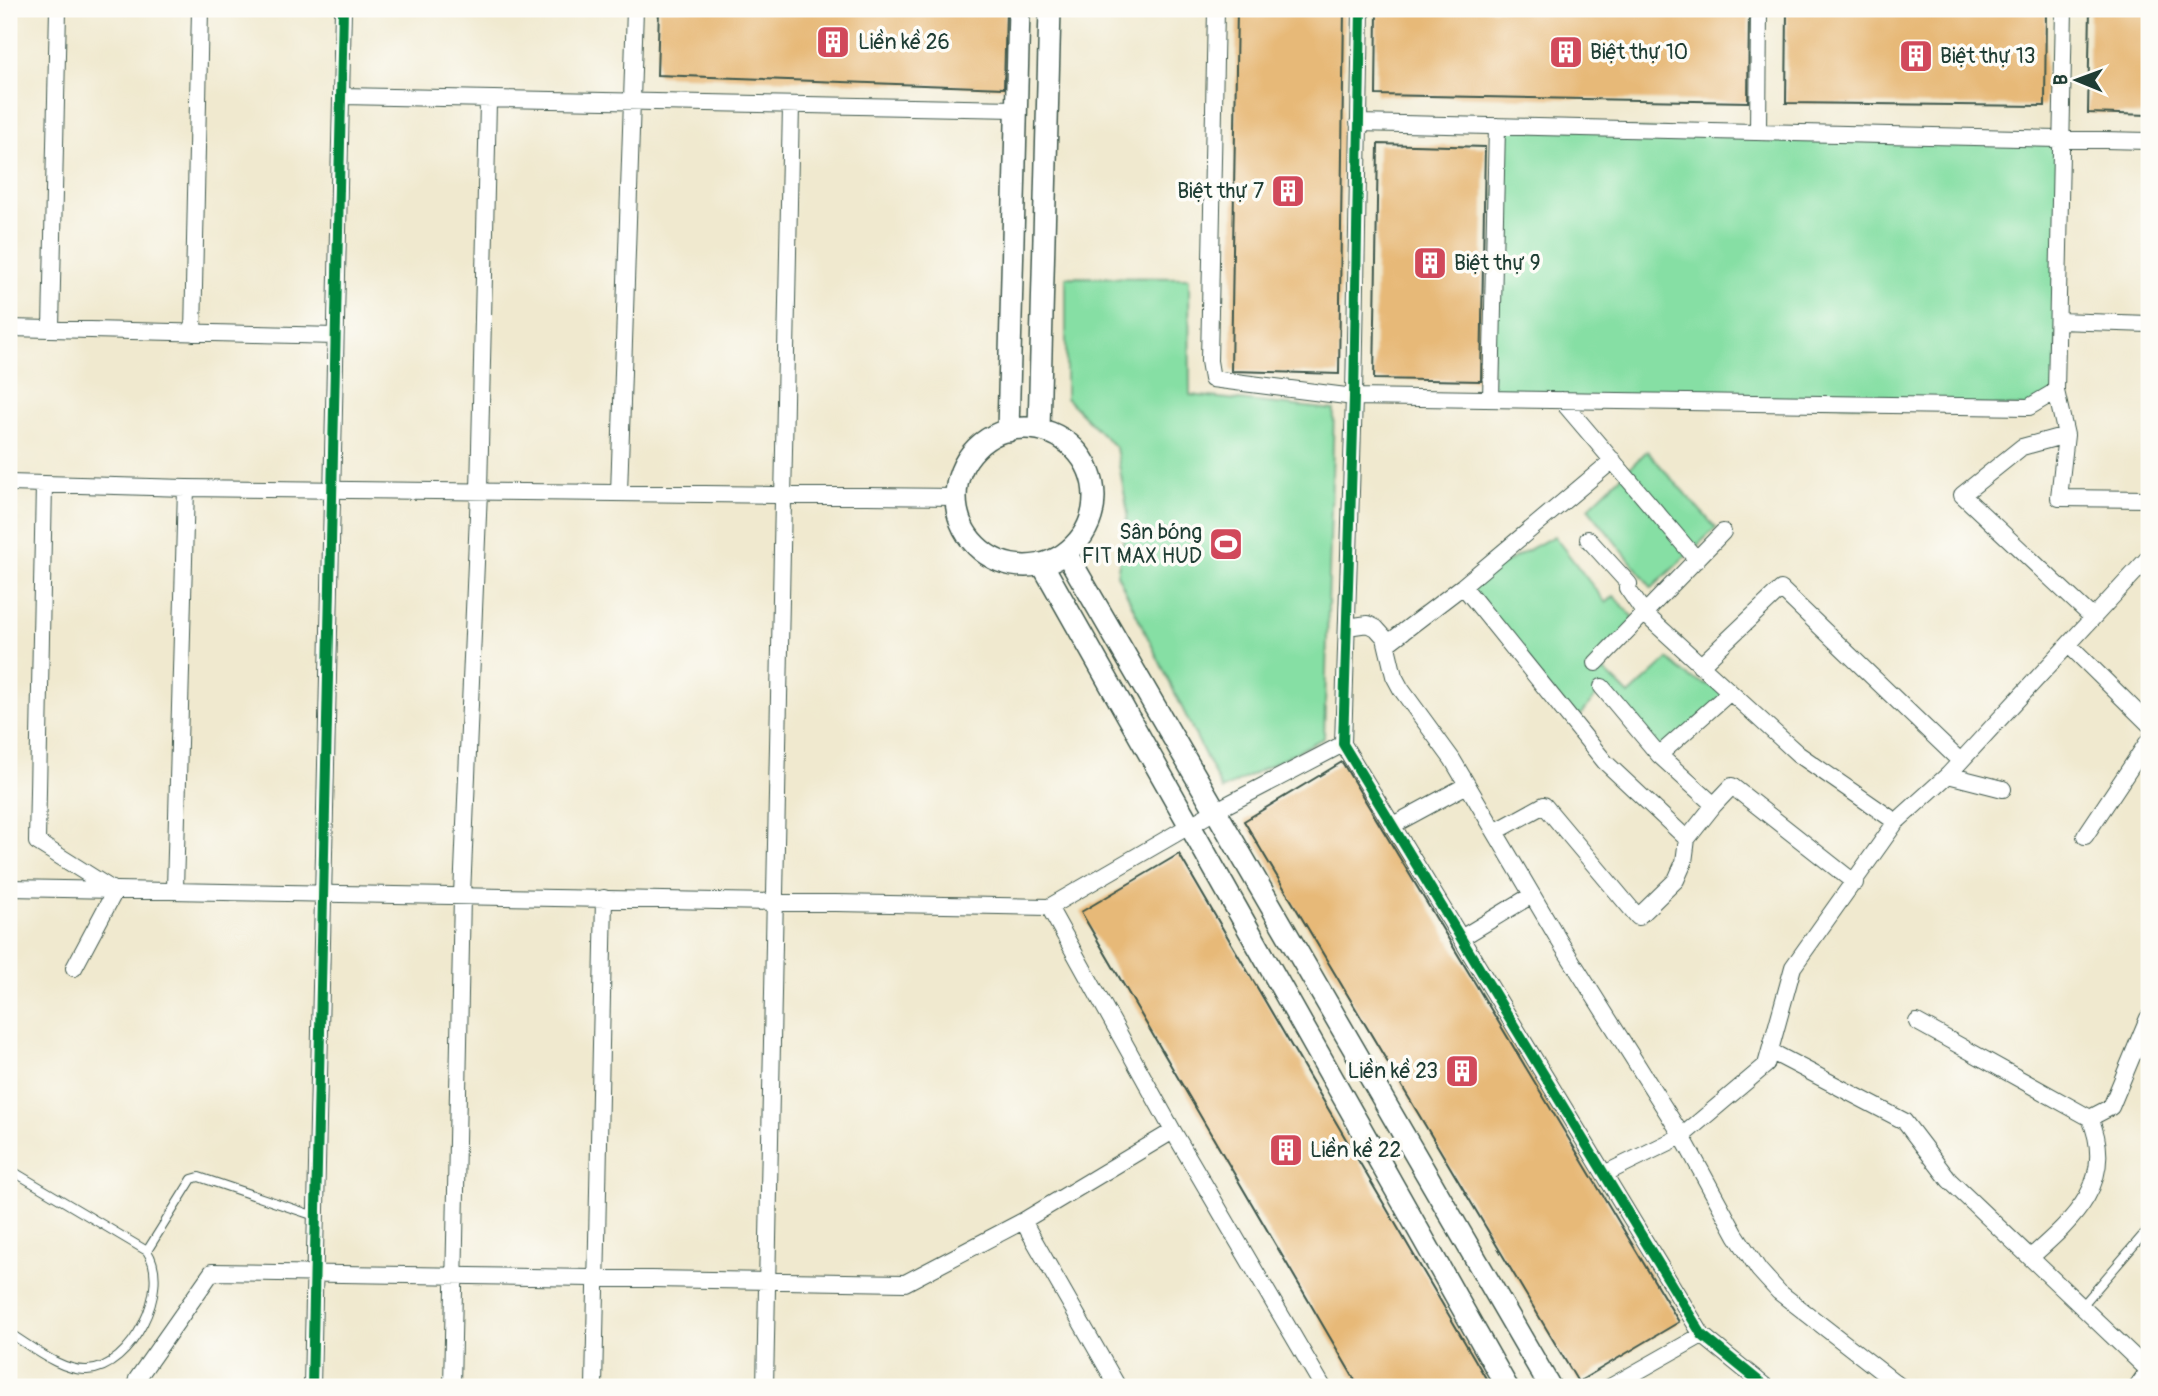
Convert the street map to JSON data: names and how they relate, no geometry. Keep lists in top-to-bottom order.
{
  "places": {
    "building": [
      "Liền kề 26",
      "Biệt thự 10",
      "Biệt thự 13",
      "Biệt thự 7",
      "Biệt thự 9",
      "Liền kề 23",
      "Liền kề 22"
    ],
    "sports": ["Sân bóng FIT MAX HUD"]
  },
  "north": "left"
}
